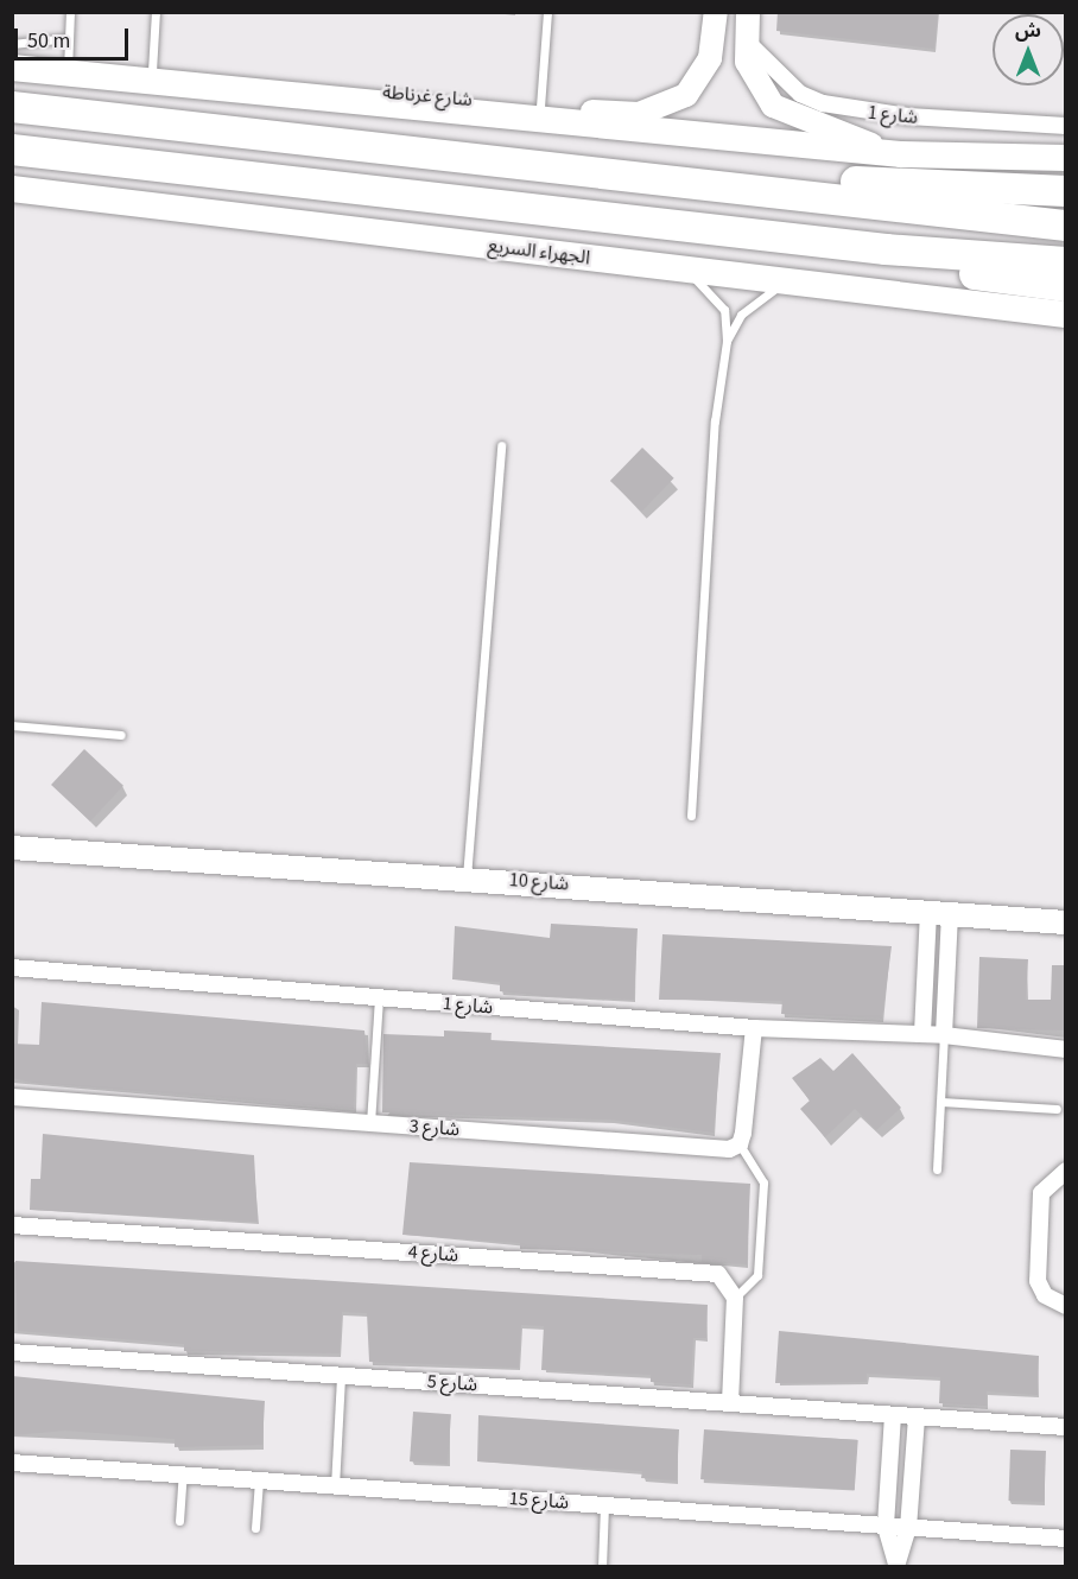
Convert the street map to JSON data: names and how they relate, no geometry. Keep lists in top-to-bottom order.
{
  "streets": {
    "main road": ["الجهراء السريع"],
    "street": [
      "شارع غرناطة",
      "شارع 1",
      "شارع 10",
      "شارع 3",
      "شارع 4",
      "شارع 5",
      "شارع 15"
    ]
  },
  "scale_bar": "50 m",
  "north": "top"
}
